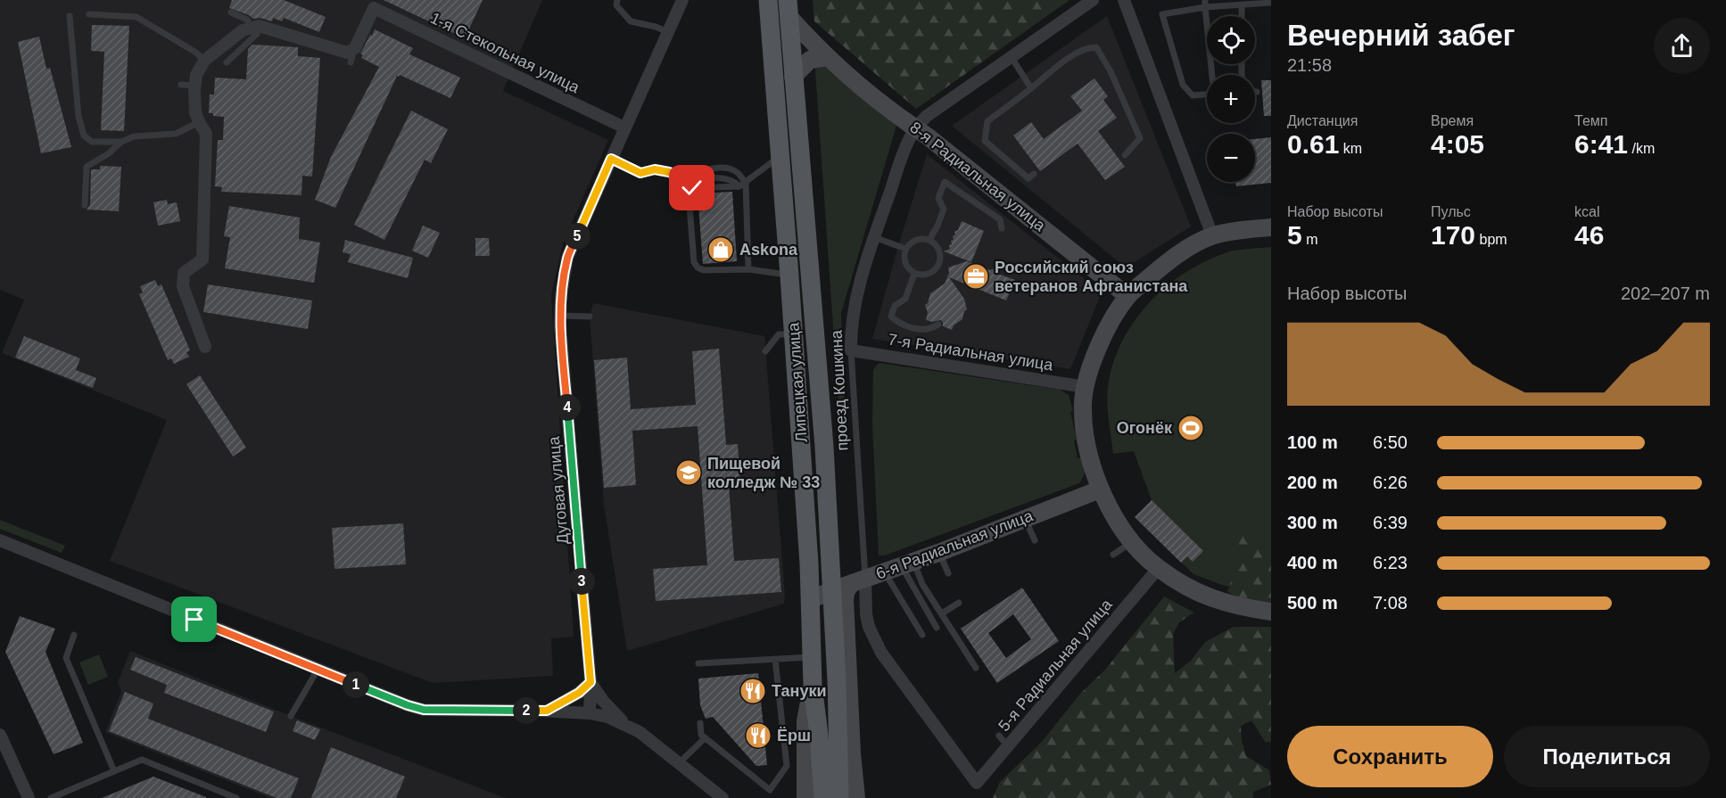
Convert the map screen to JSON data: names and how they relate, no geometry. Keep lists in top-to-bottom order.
{
  "streets": {
    "main road": ["8-я Радиальная улица", "Липецкая улица", "6-я Радиальная улица"],
    "street": [
      "1-я Стекольная улица",
      "7-я Радиальная улица",
      "проезд Кошкина",
      "Дуговая улица",
      "5-я Радиальная улица"
    ]
  },
  "crossings": [
    ["1-я Стекольная улица", "Дуговая улица"],
    ["8-я Радиальная улица", "Липецкая улица"],
    ["8-я Радиальная улица", "проезд Кошкина"],
    ["7-я Радиальная улица", "проезд Кошкина"],
    ["Липецкая улица", "6-я Радиальная улица"],
    ["проезд Кошкина", "6-я Радиальная улица"],
    ["проезд Кошкина", "5-я Радиальная улица"]
  ],
  "places": {
    "shop": ["Askona"],
    "office": ["Российский союз ветеранов Афганистана"],
    "sports": ["Огонёк"],
    "school or university": ["Пищевой колледж № 33"],
    "restaurant": ["Тануки", "Ёрш"]
  },
  "page": {
    "heading": ["Вечерний забег", "21:58"],
    "map_buttons": ["+", "−"],
    "stats": [
      ["Дистанция", "0.61 km"],
      ["Время", "4:05"],
      ["Темп", "6:41 /km"],
      ["Набор высоты", "5 m"],
      ["Пульс", "170 bpm"],
      ["kcal", "46"]
    ],
    "pins": [
      "5",
      "4",
      "3",
      "1",
      "2"
    ],
    "chart": ["Набор высоты", "202–207 m"],
    "list": [
      {
        "name": "100 m",
        "note": "6:50"
      },
      {
        "name": "200 m",
        "note": "6:26"
      },
      {
        "name": "300 m",
        "note": "6:39"
      },
      {
        "name": "400 m",
        "note": "6:23"
      },
      {
        "name": "500 m",
        "note": "7:08"
      }
    ],
    "buttons": ["Сохранить", "Поделиться"]
  }
}
